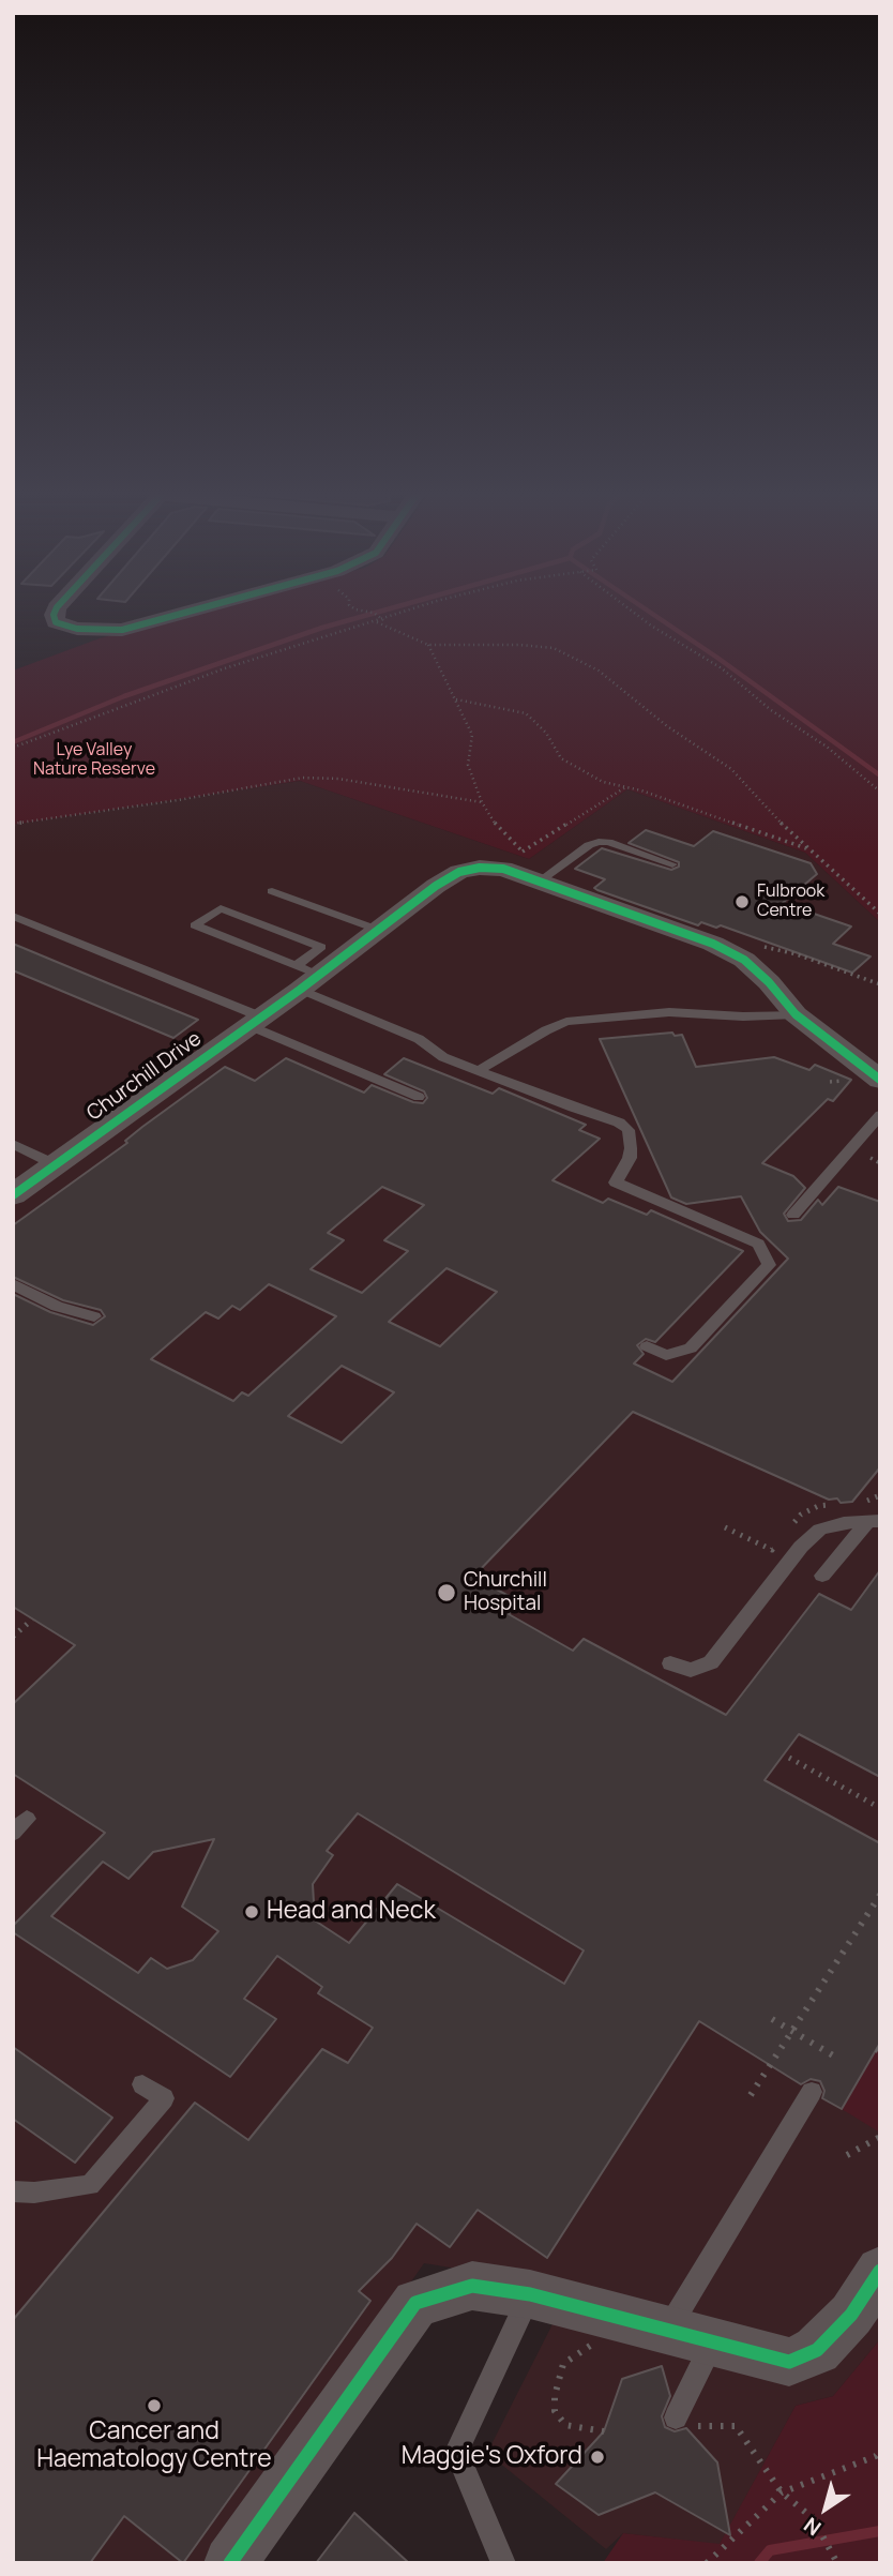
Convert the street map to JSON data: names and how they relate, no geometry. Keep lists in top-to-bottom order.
{
  "streets": {
    "street": ["Churchill Drive"]
  },
  "parks": ["Lye Valley Nature Reserve"],
  "places": [
    "Fulbrook Centre",
    "Churchill Hospital",
    "Head and Neck",
    "Cancer and Haematology Centre",
    "Maggie's Oxford"
  ],
  "north": "bottom left"
}
